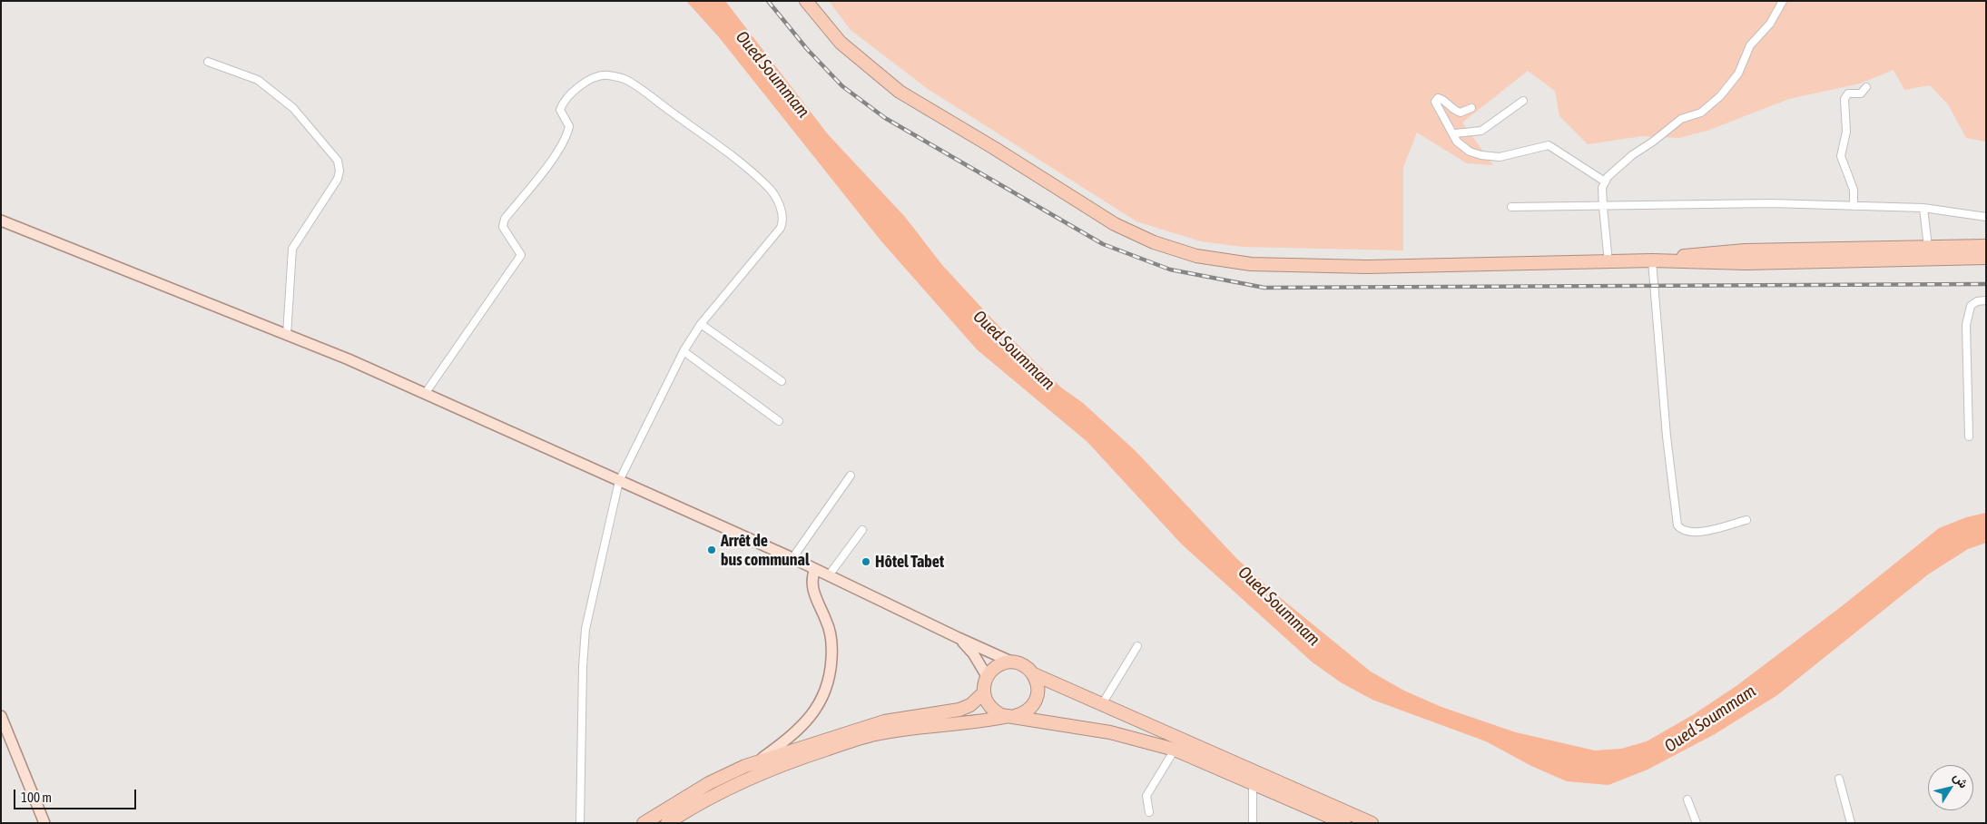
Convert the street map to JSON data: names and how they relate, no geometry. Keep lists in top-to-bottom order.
{
  "water": ["Oued Soummam"],
  "places": ["Arrêt de bus communal", "Hôtel Tabet"],
  "scale_bar": "100 m",
  "north": "top right"
}
